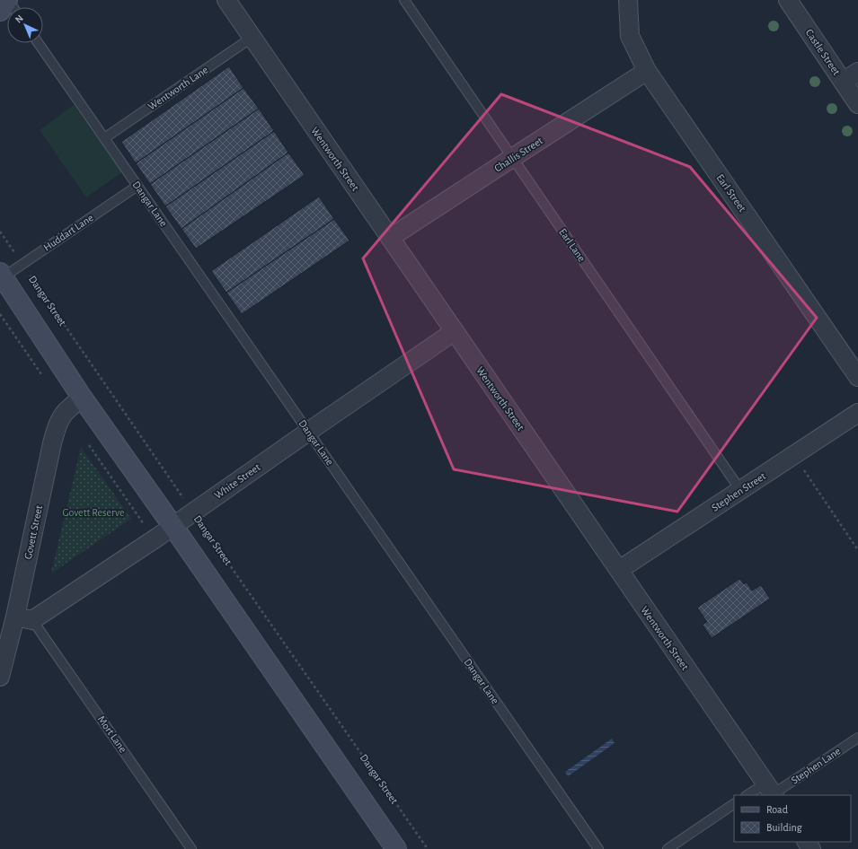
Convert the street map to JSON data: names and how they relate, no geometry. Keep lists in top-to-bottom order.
{
  "streets": {
    "street": [
      "Castle Street",
      "Challis Street",
      "Wentworth Street",
      "Earl Street",
      "White Street",
      "Stephen Street",
      "Govett Street"
    ],
    "lane": [
      "Wentworth Lane",
      "Dangar Lane",
      "Huddart Lane",
      "Earl Lane",
      "Mort Lane",
      "Stephen Lane"
    ],
    "path": ["Dangar Street"]
  },
  "crossings": [
    ["Wentworth Lane", "Wentworth Street"],
    ["Wentworth Lane", "Dangar Lane"],
    ["Challis Street", "Wentworth Street"],
    ["Challis Street", "Earl Street"],
    ["Challis Street", "Earl Lane"],
    ["Wentworth Street", "White Street"],
    ["Wentworth Street", "Stephen Street"],
    ["Wentworth Street", "Stephen Lane"],
    ["Dangar Lane", "Huddart Lane"],
    ["Dangar Lane", "White Street"],
    ["Huddart Lane", "Dangar Street"],
    ["Earl Lane", "Stephen Street"],
    ["Dangar Street", "White Street"],
    ["White Street", "Govett Street"],
    ["White Street", "Mort Lane"],
    ["Govett Street", "Mort Lane"]
  ],
  "parks": ["Govett Reserve"],
  "legend": ["Road", "Building"],
  "north": "top left"
}
